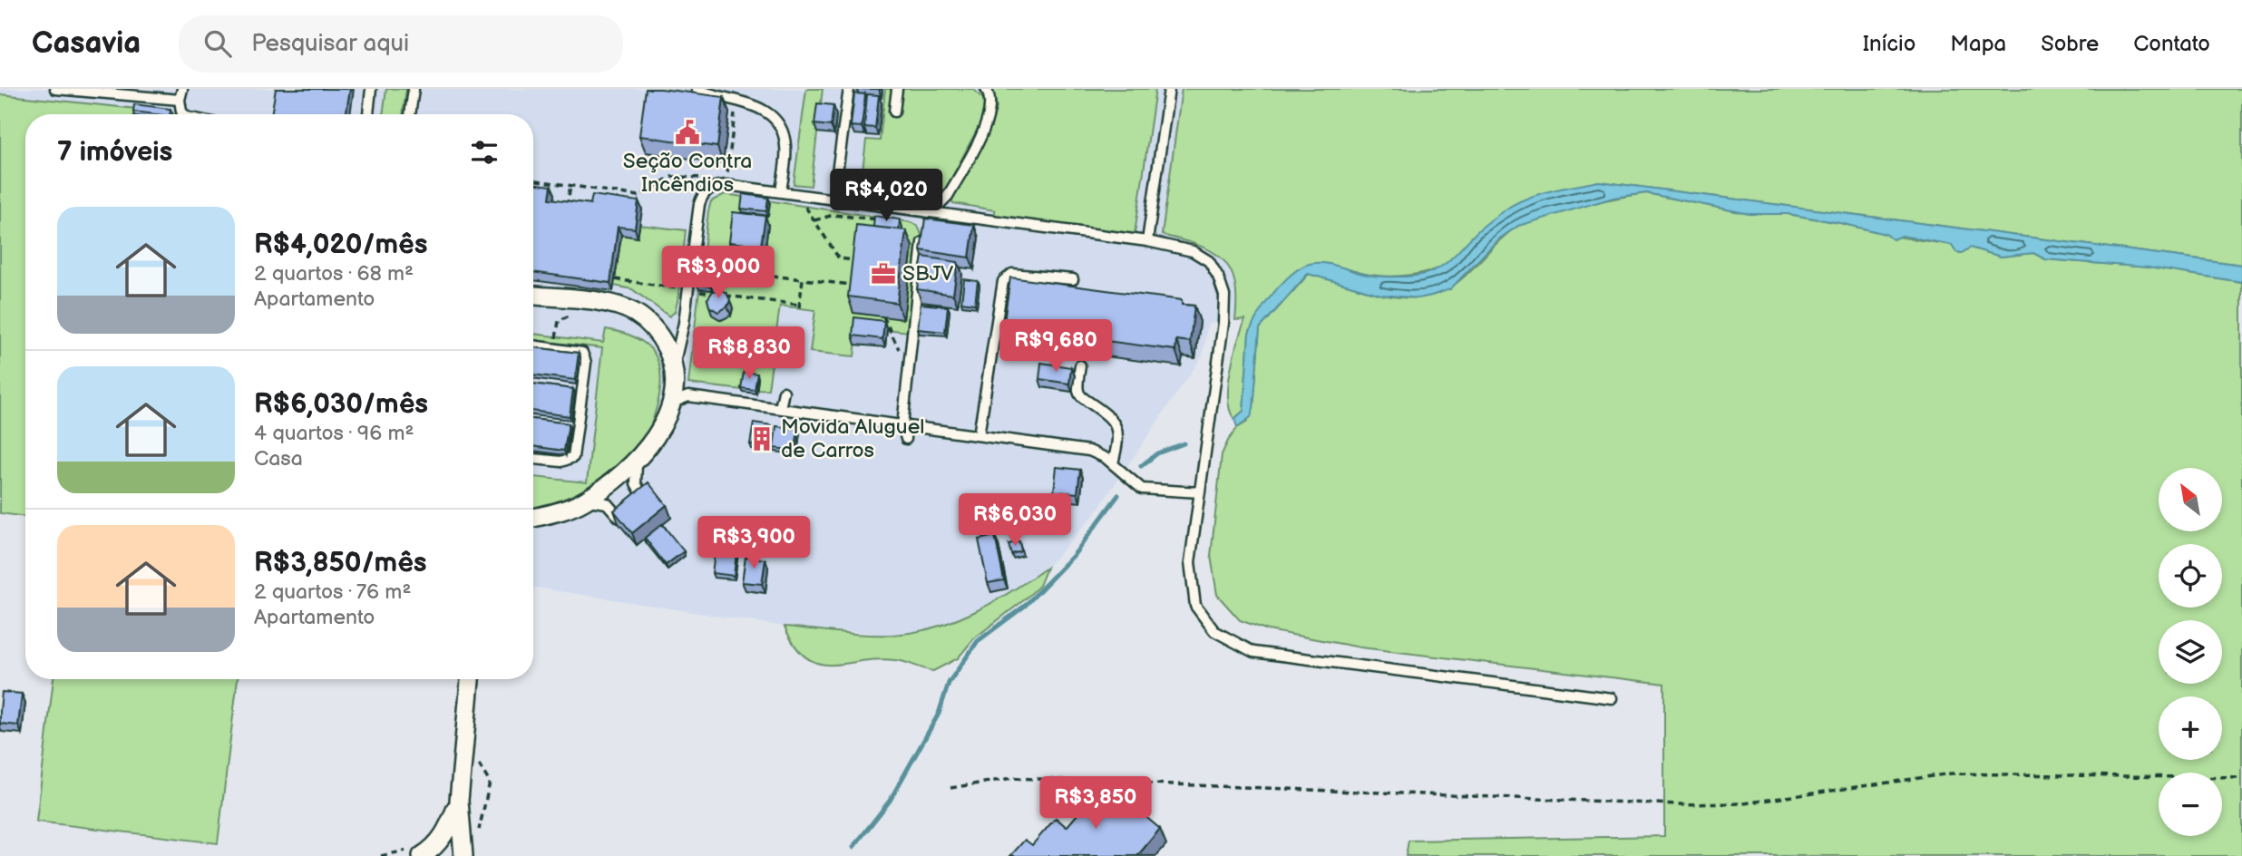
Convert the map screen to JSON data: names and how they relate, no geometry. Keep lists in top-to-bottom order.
{
  "places": {
    "public building": ["Seção Contra Incêndios"],
    "office": ["SBJV"],
    "building": ["Movida Aluguel de Carros"]
  },
  "north": "top left",
  "page": {
    "header": "Casavia",
    "search": "Pesquisar aqui",
    "nav": [
      "Início",
      "Mapa",
      "Sobre",
      "Contato"
    ],
    "heading": "7 imóveis",
    "price": [
      "R$4,020",
      "R$3,000",
      "R$9,680",
      "R$8,830",
      "R$6,030",
      "R$3,900",
      "R$3,850"
    ],
    "list": [
      {
        "name": "R$4,020/mês",
        "note": "2 quartos · 68 m² · Apartamento"
      },
      {
        "name": "R$6,030/mês",
        "note": "4 quartos · 96 m² · Casa"
      },
      {
        "name": "R$3,850/mês",
        "note": "2 quartos · 76 m² · Apartamento"
      }
    ],
    "map_buttons": ["+", "−"]
  }
}
